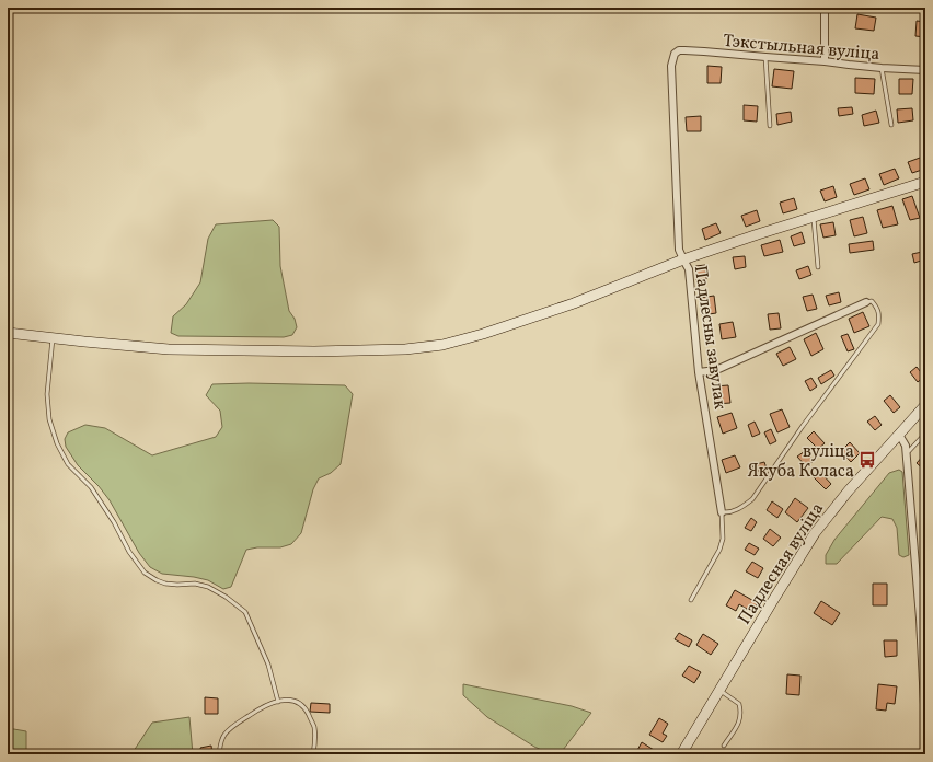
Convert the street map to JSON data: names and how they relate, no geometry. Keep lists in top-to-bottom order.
{
  "streets": {
    "street": ["Тэкстыльная вуліца", "Падлесны завулак", "Падлесная вуліца"]
  },
  "crossings": [
    ["Тэкстыльная вуліца", "Падлесны завулак"]
  ],
  "places": {
    "bus stop": ["вуліца Якуба Коласа"]
  }
}
